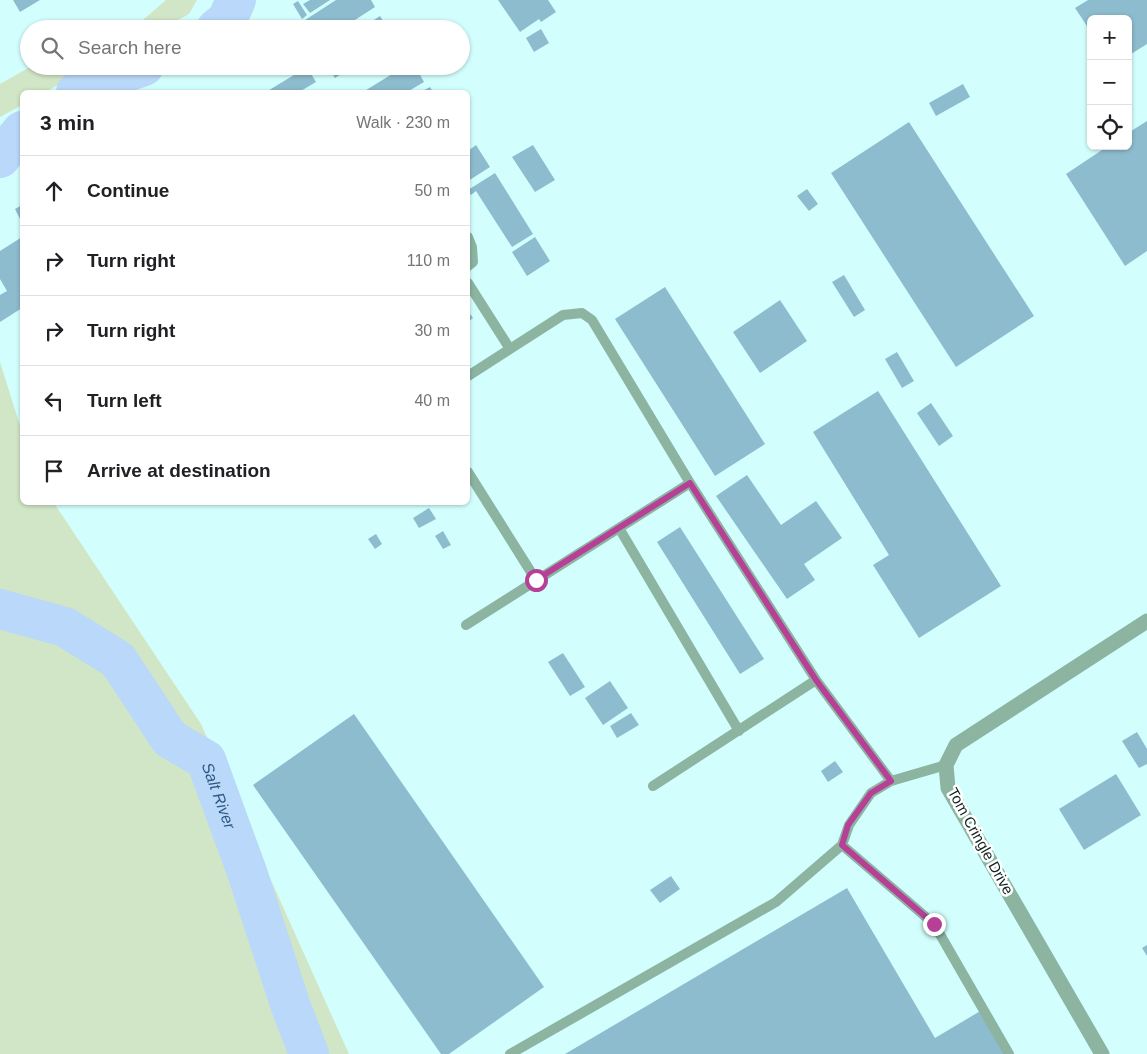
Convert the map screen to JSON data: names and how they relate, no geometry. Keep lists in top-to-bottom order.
{
  "streets": {
    "street": ["Tom Cringle Drive"]
  },
  "water": ["Salt River"],
  "page": {
    "map_buttons": ["+", "−"],
    "search": "Search here",
    "heading": ["3 min", "Walk · 230 m"],
    "list": [
      ["Continue", "50 m"],
      ["Turn right", "110 m"],
      ["Turn right", "30 m"],
      ["Turn left", "40 m"],
      "Arrive at destination"
    ]
  }
}
